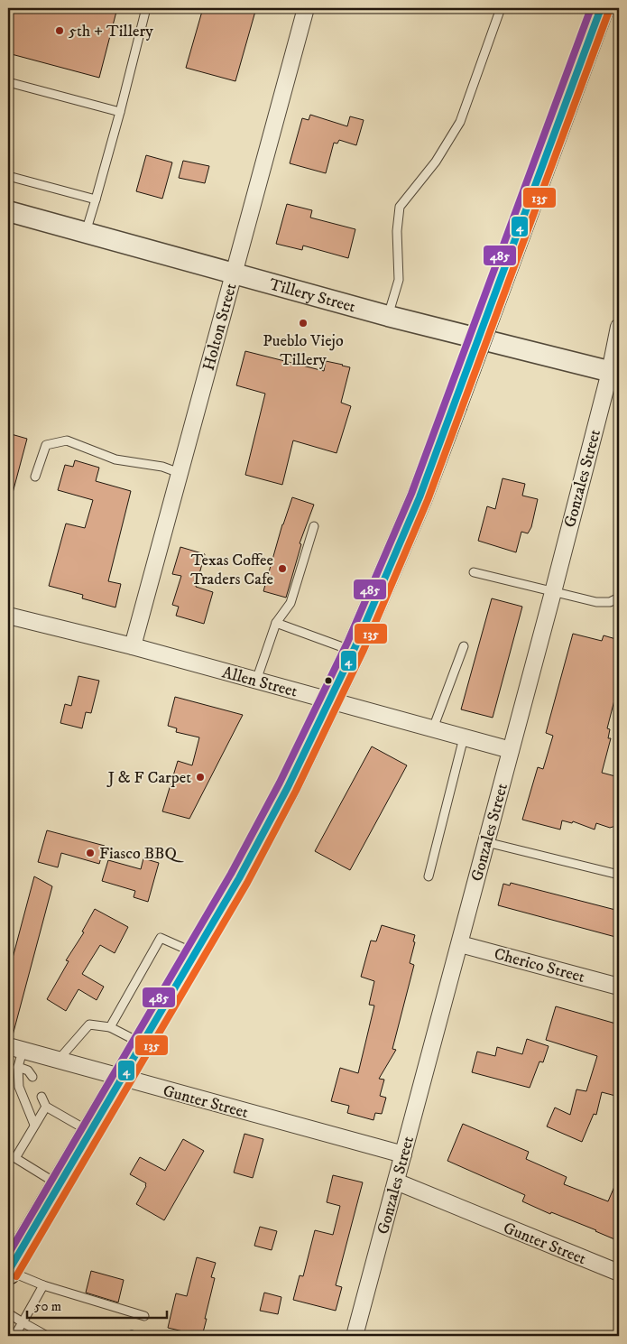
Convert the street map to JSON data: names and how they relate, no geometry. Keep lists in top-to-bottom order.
{
  "streets": {
    "street": [
      "Tillery Street",
      "Holton Street",
      "Gonzales Street",
      "Allen Street",
      "Cherico Street",
      "Gunter Street"
    ]
  },
  "crossings": [
    ["Tillery Street", "Holton Street"],
    ["Tillery Street", "Gonzales Street"],
    ["Holton Street", "Allen Street"],
    ["Gonzales Street", "Allen Street"],
    ["Gonzales Street", "Cherico Street"],
    ["Gonzales Street", "Gunter Street"]
  ],
  "places": [
    "5th + Tillery",
    "Pueblo Viejo Tillery",
    "Texas Coffee Traders Cafe",
    "J & F Carpet",
    "Fiasco BBQ"
  ],
  "lines": ["transit line 4", "transit line 485", "transit line 135"],
  "scale_bar": "50 m"
}
